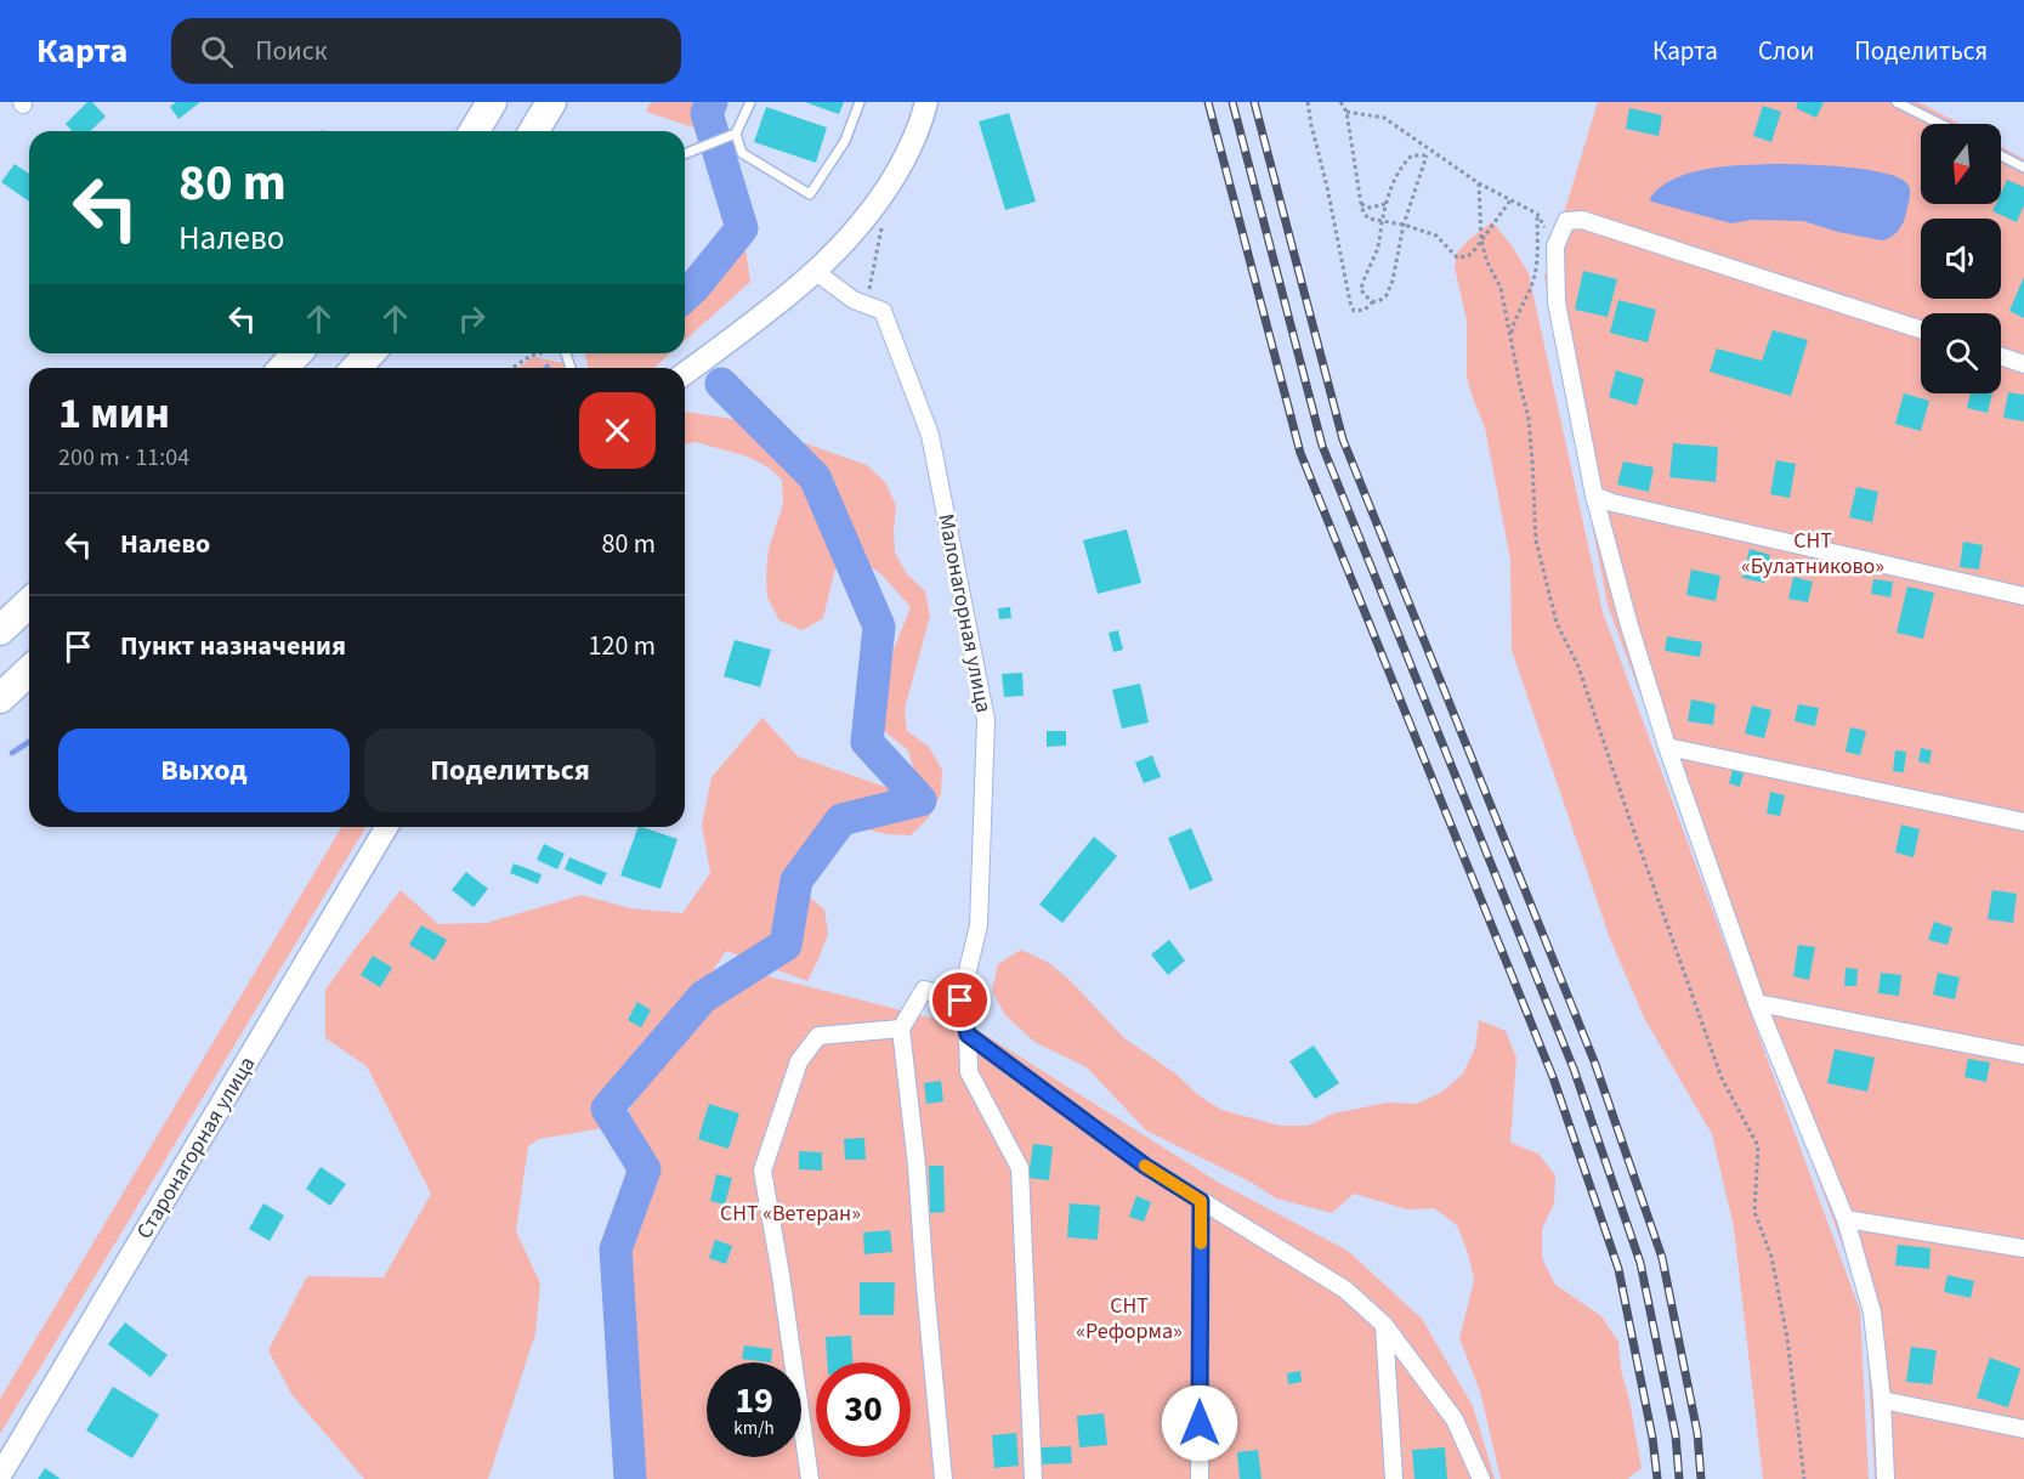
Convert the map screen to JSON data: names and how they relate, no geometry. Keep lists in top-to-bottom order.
{
  "streets": {
    "main road": ["Старонагорная улица"],
    "street": ["Малонагорная улица"]
  },
  "parks": ["СНТ «Булатниково»", "СНТ «Ветеран»", "СНТ «Реформа»"],
  "north": "bottom",
  "page": {
    "header": "Карта",
    "search": "Поиск",
    "nav": ["Карта", "Слои", "Поделиться"],
    "turn": ["80 m", "Налево"],
    "heading": ["1 мин", "200 m · 11:04"],
    "list": [
      {
        "name": "Налево",
        "value": "80 m"
      },
      {
        "name": "Пункт назначения",
        "value": "120 m"
      }
    ],
    "buttons": ["Выход", "Поделиться"],
    "speed": "19 km/h",
    "limit": "30"
  }
}
